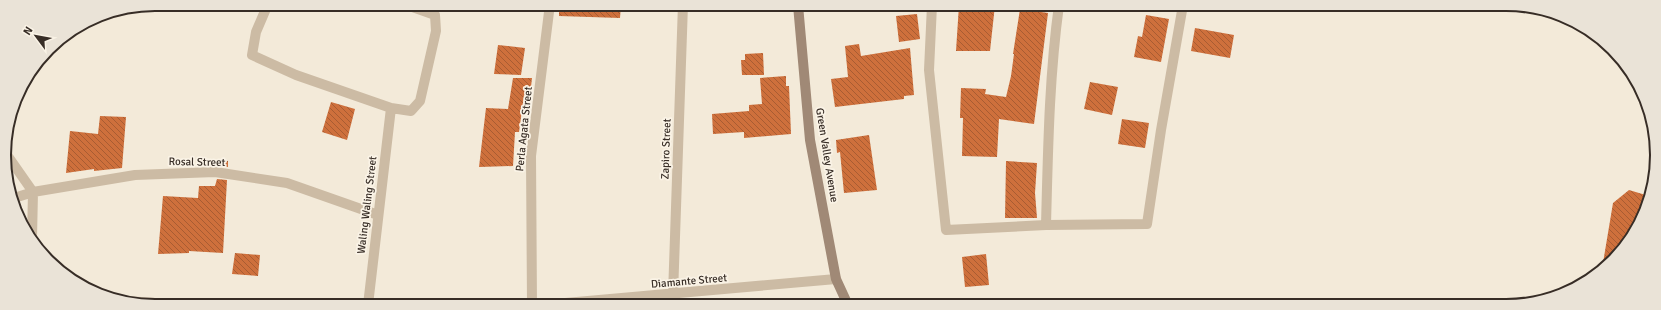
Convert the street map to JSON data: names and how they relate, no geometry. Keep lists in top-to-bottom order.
{
  "streets": {
    "street": [
      "Perla Agata Street",
      "Zapiro Street",
      "Green Valley Avenue",
      "Rosal Street",
      "Waling Waling Street",
      "Diamante Street"
    ]
  },
  "crossings": [
    ["Zapiro Street", "Diamante Street"],
    ["Green Valley Avenue", "Diamante Street"],
    ["Rosal Street", "Waling Waling Street"]
  ],
  "north": "top left"
}
